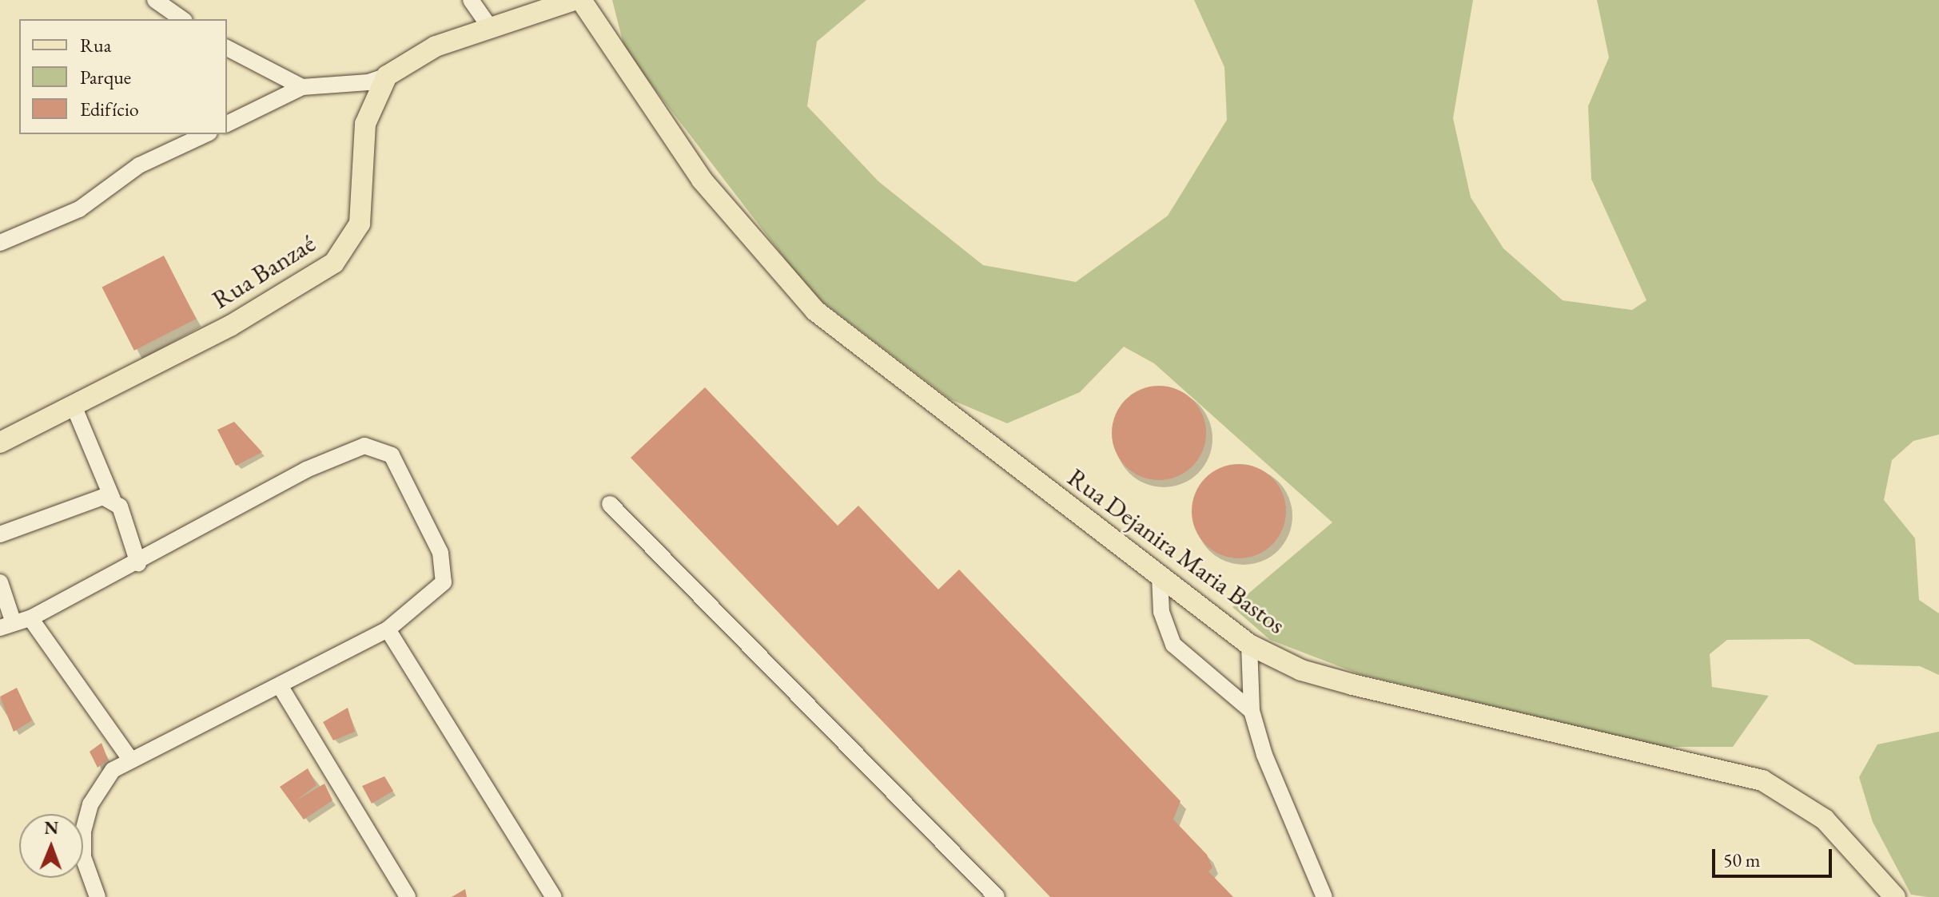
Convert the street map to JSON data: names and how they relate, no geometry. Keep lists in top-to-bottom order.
{
  "streets": {
    "main road": ["Rua Banzaé", "Rua Dejanira Maria Bastos"]
  },
  "legend": ["Rua", "Parque", "Edifício"],
  "scale_bar": "50 m",
  "north": "top"
}
